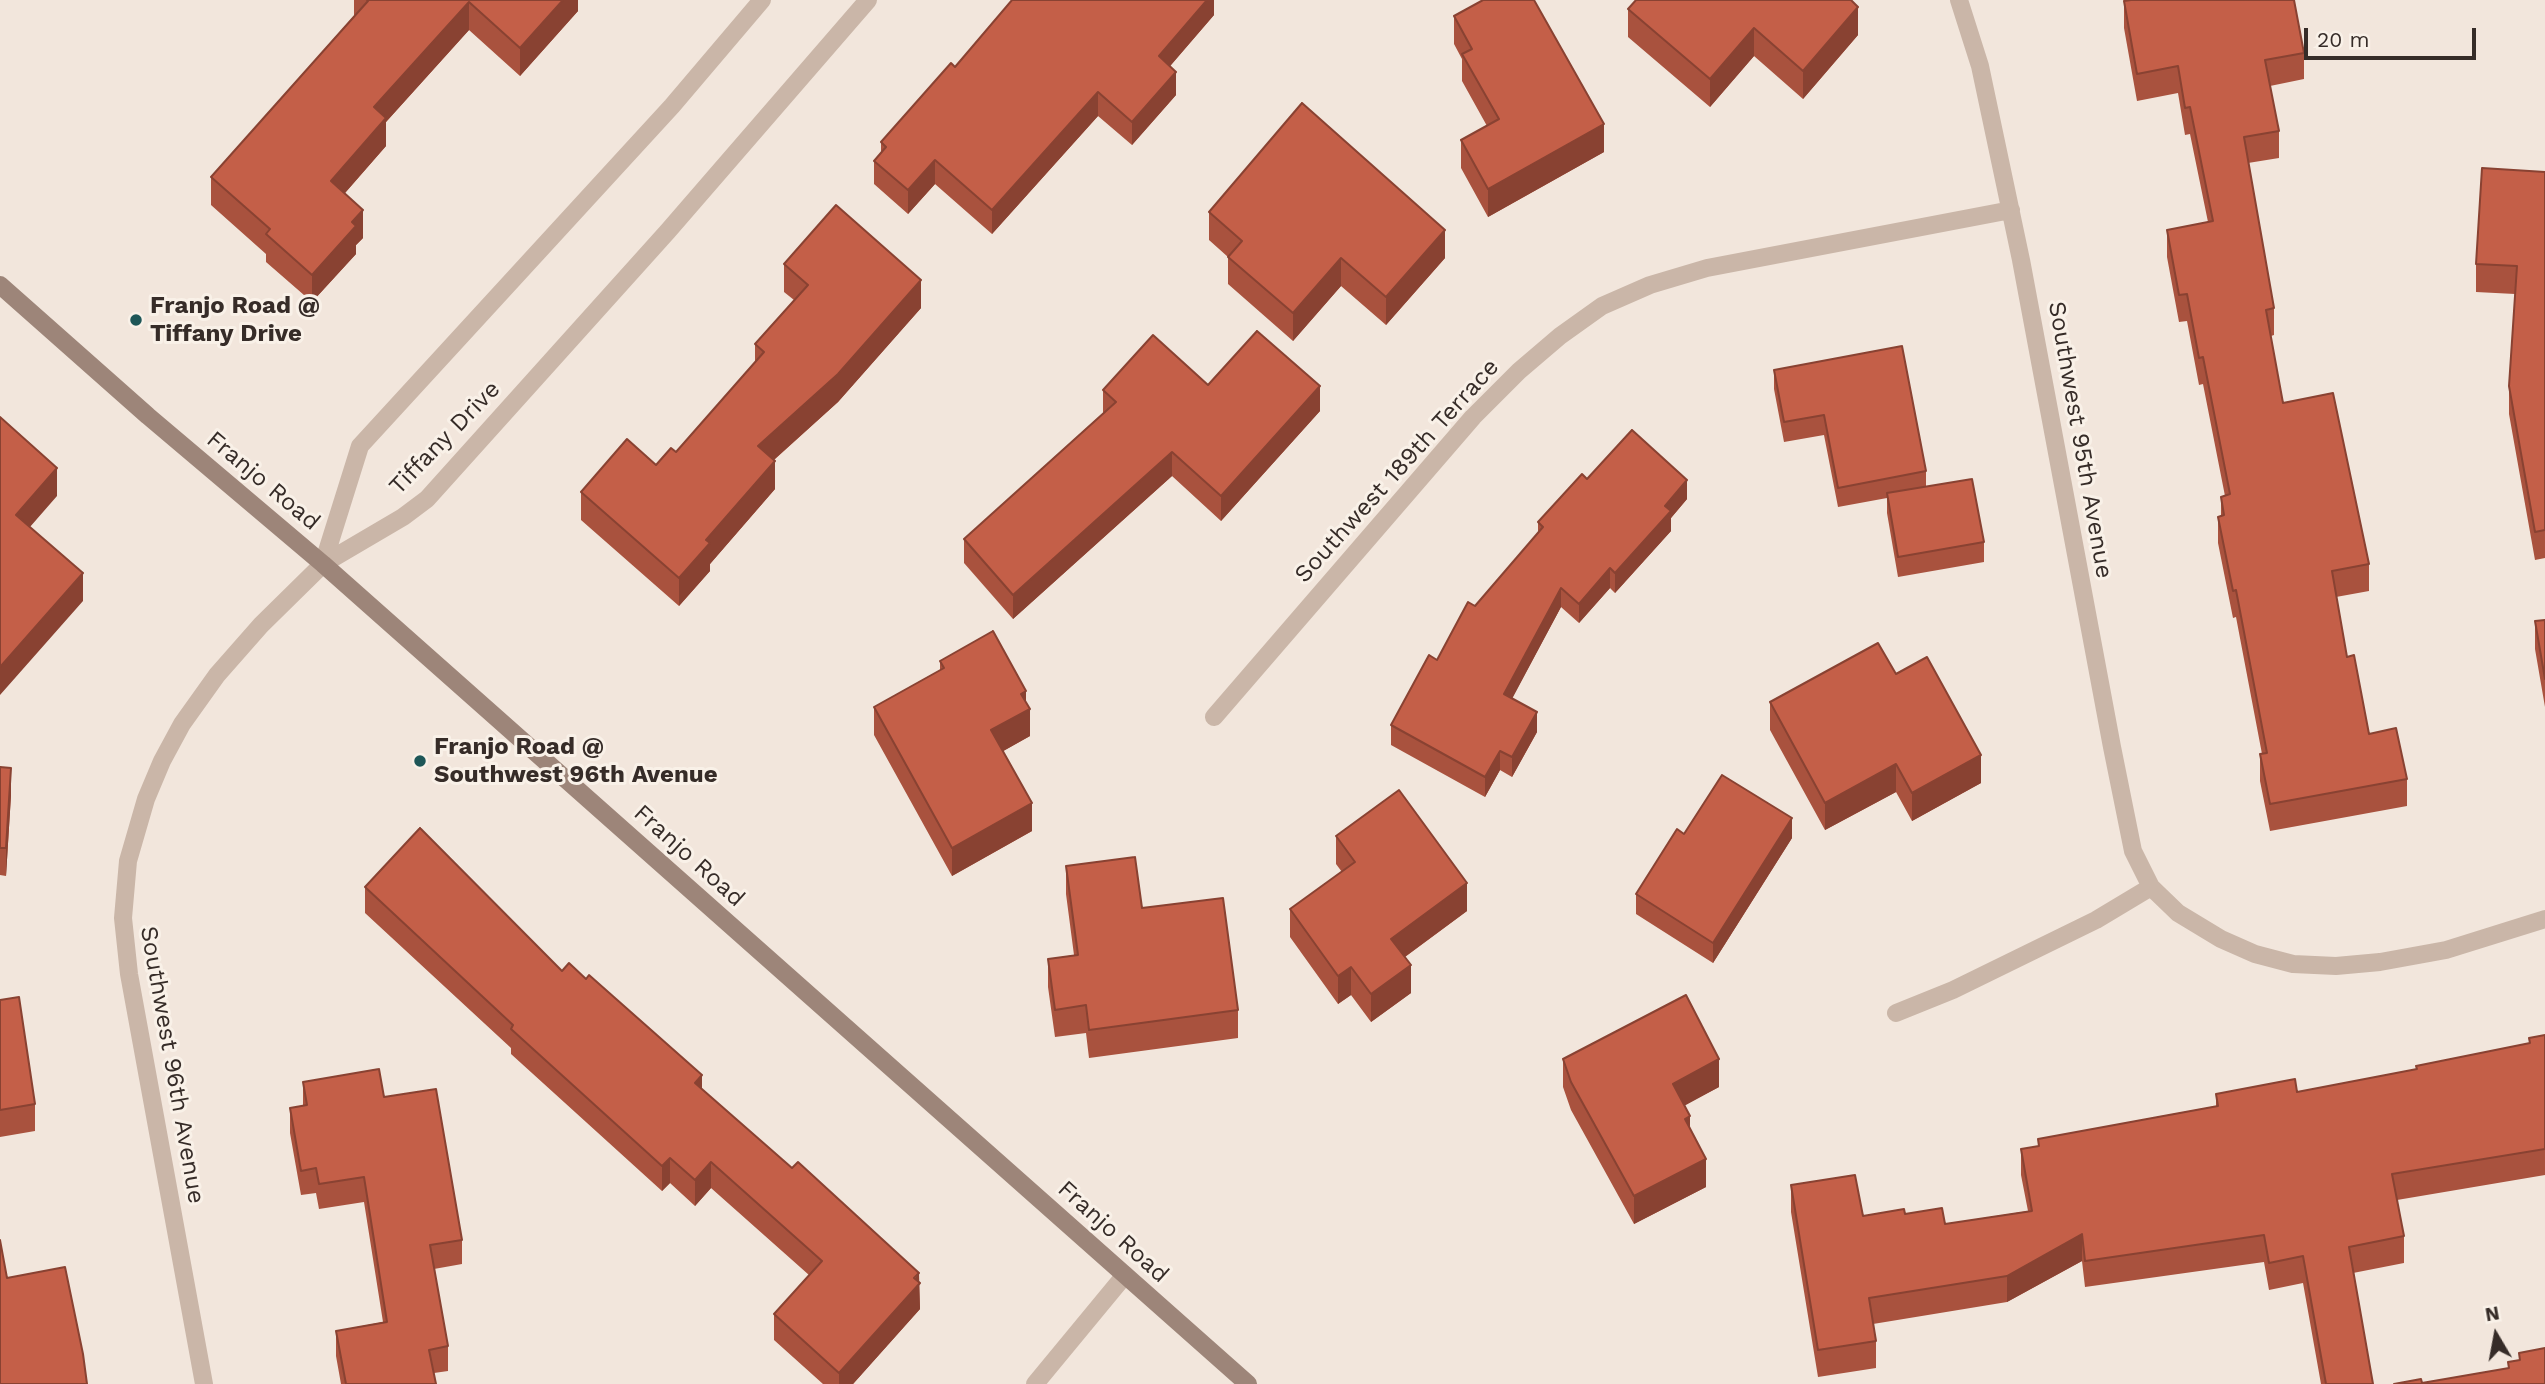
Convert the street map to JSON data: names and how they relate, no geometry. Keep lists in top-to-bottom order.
{
  "streets": {
    "street": [
      "Tiffany Drive",
      "Southwest 95th Avenue",
      "Southwest 189th Terrace",
      "Franjo Road",
      "Southwest 96th Avenue"
    ]
  },
  "crossings": [
    ["Tiffany Drive", "Franjo Road"],
    ["Tiffany Drive", "Southwest 96th Avenue"],
    ["Southwest 95th Avenue", "Southwest 189th Terrace"],
    ["Franjo Road", "Southwest 96th Avenue"]
  ],
  "places": ["Franjo Road @ Tiffany Drive", "Franjo Road @ Southwest 96th Avenue"],
  "scale_bar": "20 m",
  "north": "top"
}
